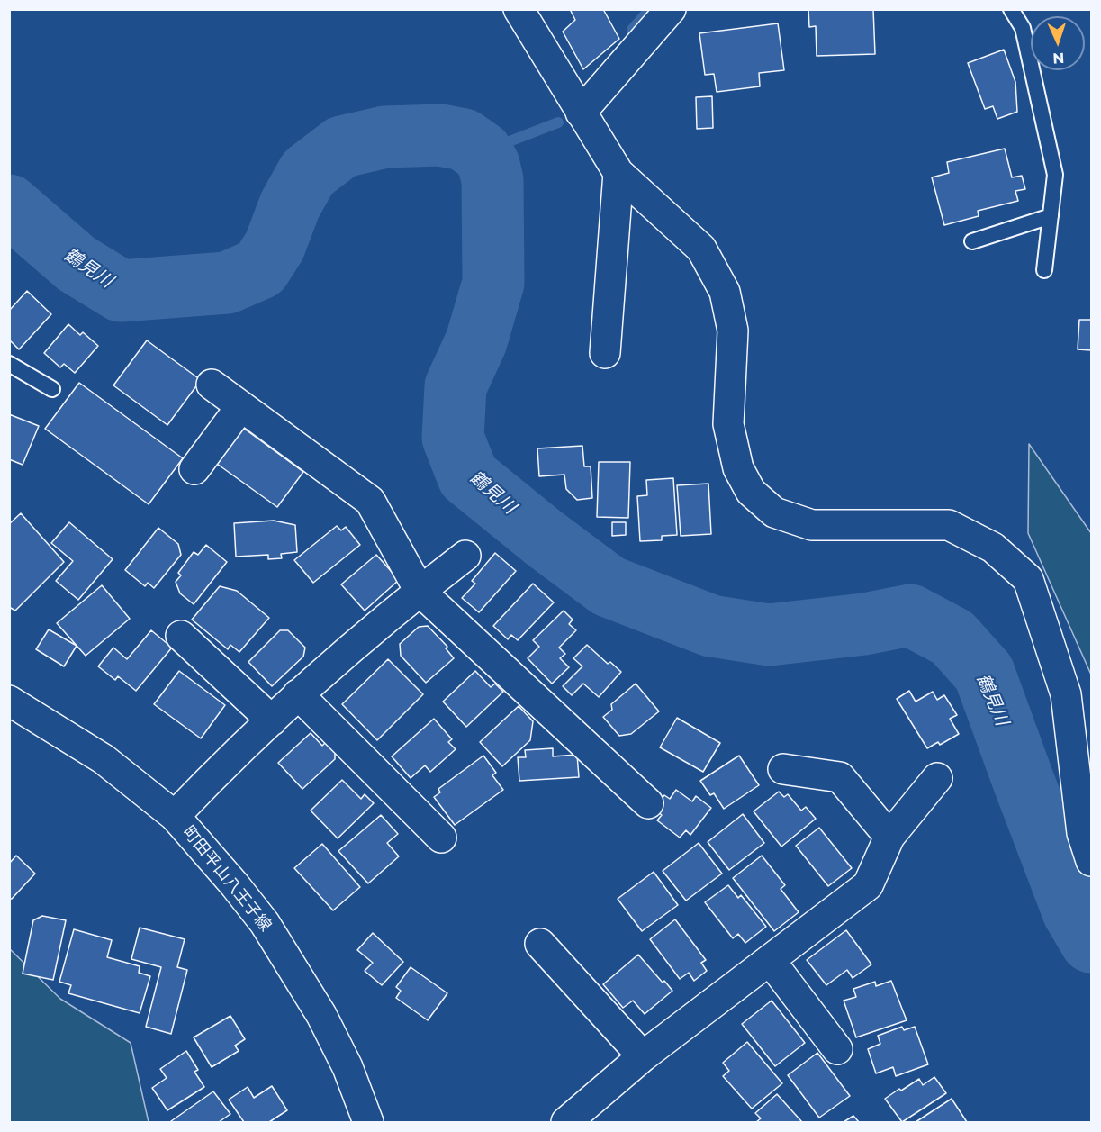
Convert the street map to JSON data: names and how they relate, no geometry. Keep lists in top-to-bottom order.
{
  "streets": {
    "street": ["町田平山八王子線"]
  },
  "water": ["鶴見川"],
  "north": "bottom"
}
